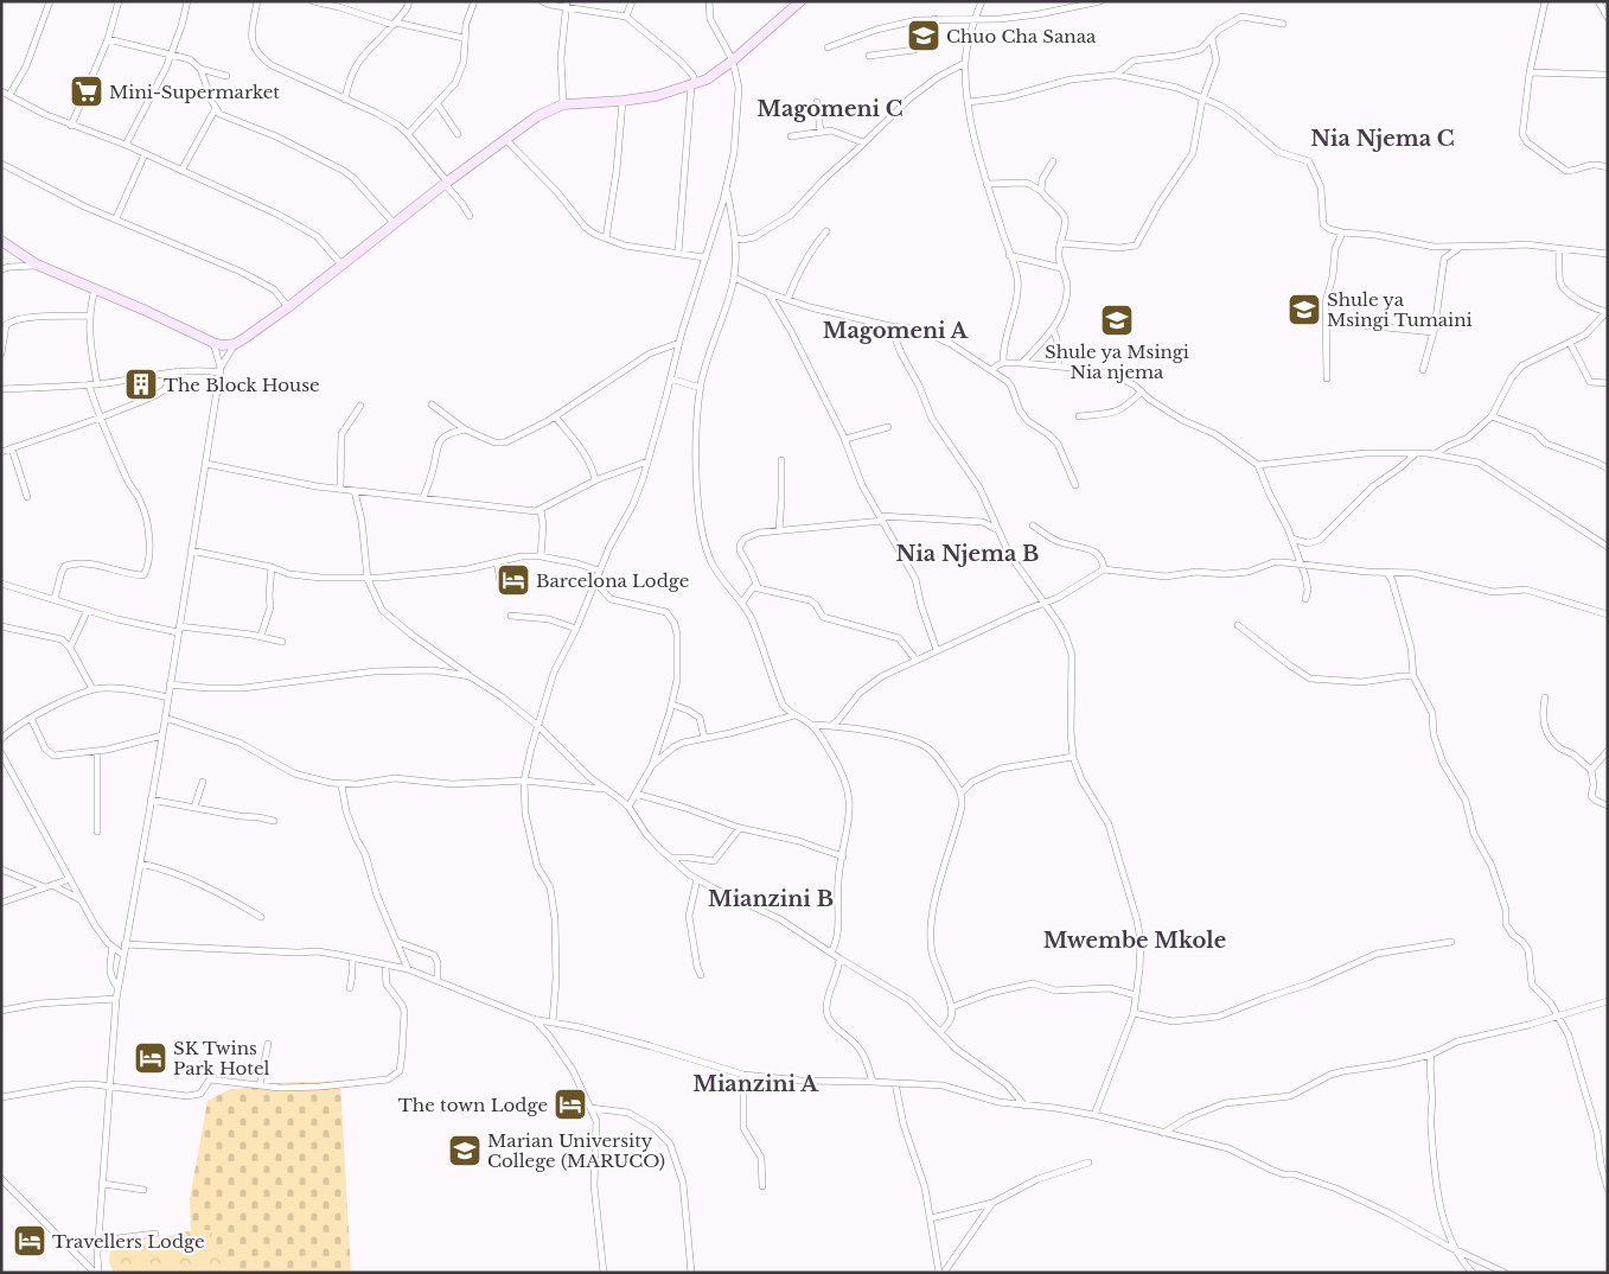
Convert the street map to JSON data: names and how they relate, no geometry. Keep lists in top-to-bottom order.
{
  "districts": [
    "Magomeni C",
    "Nia Njema C",
    "Magomeni A",
    "Nia Njema B",
    "Mianzini B",
    "Mwembe Mkole",
    "Mianzini A"
  ],
  "places": {
    "school or university": [
      "Chuo Cha Sanaa",
      "Shule ya Msingi Tumaini",
      "Shule ya Msingi Nia njema",
      "Marian University College (MARUCO)"
    ],
    "supermarket": ["Mini-Supermarket"],
    "building": ["The Block House"],
    "hotel": [
      "Barcelona Lodge",
      "SK Twins Park Hotel",
      "The town Lodge",
      "Travellers Lodge"
    ]
  }
}
